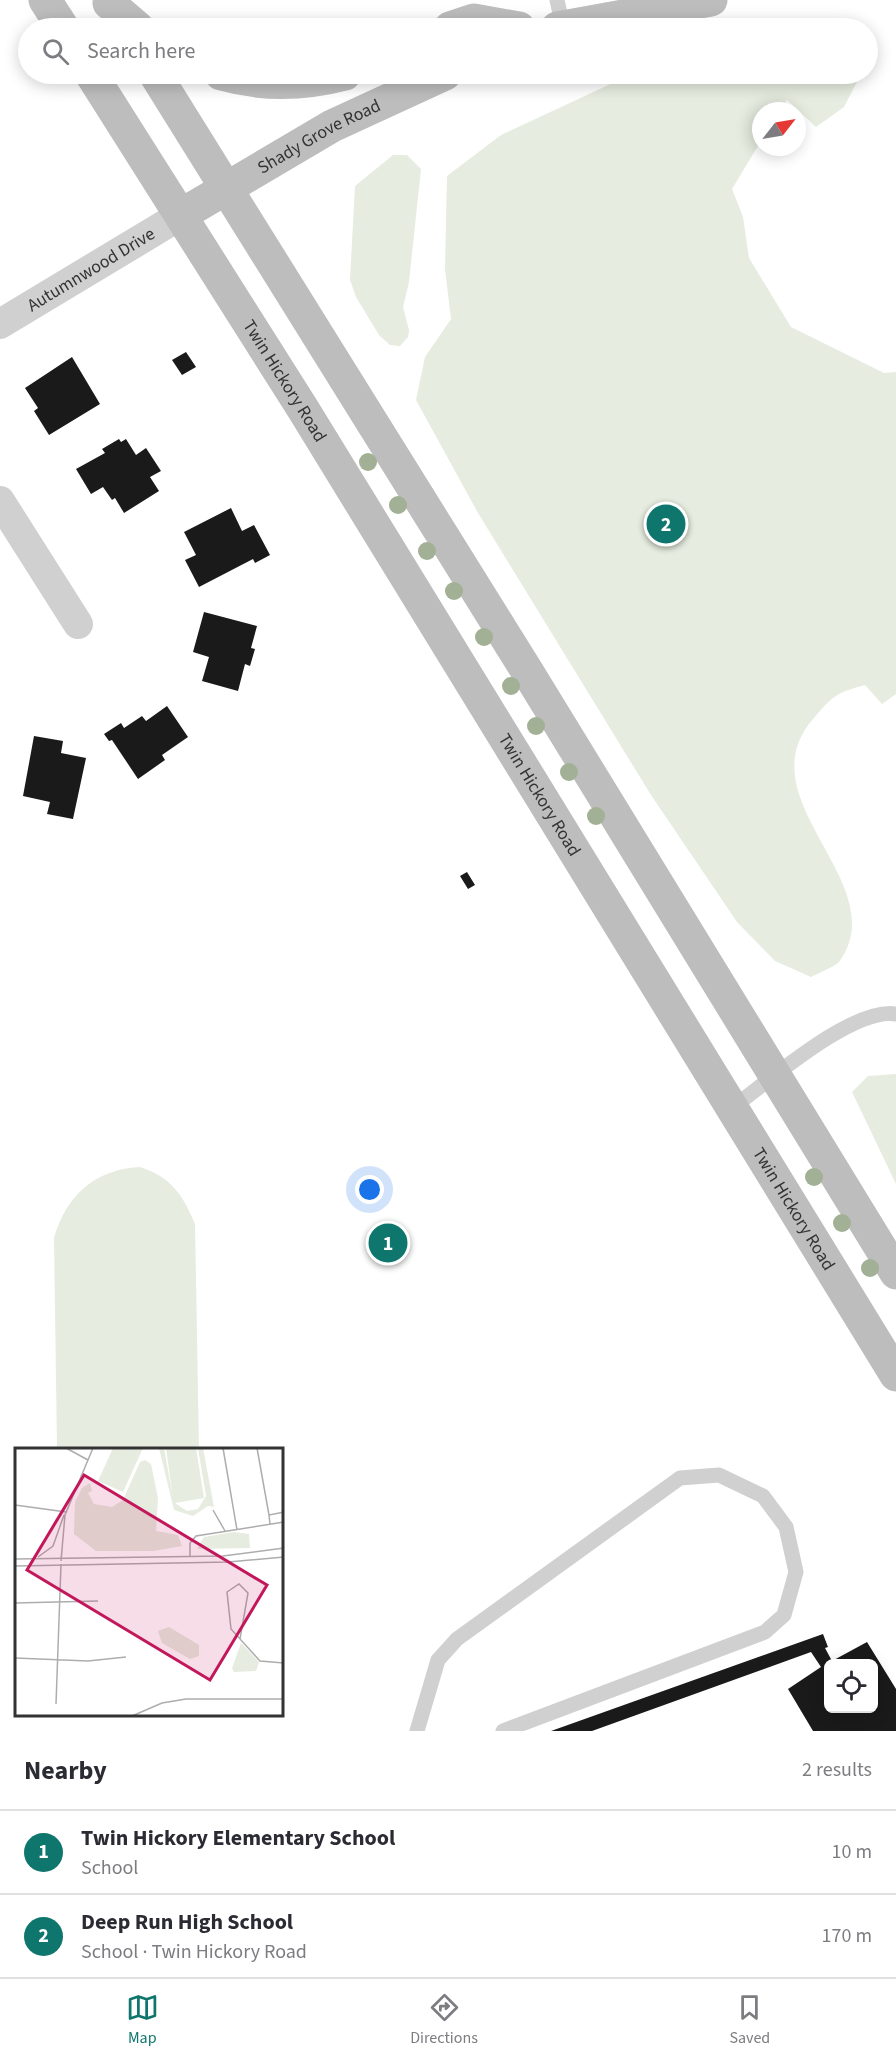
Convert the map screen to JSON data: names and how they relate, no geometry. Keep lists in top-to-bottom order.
{
  "streets": {
    "main road": ["Shady Grove Road", "Twin Hickory Road"],
    "street": ["Autumnwood Drive"]
  },
  "crossings": [
    ["Shady Grove Road", "Autumnwood Drive"],
    ["Shady Grove Road", "Twin Hickory Road"],
    ["Autumnwood Drive", "Twin Hickory Road"]
  ],
  "north": "top right",
  "page": {
    "search": "Search here",
    "pins": ["2", "1"],
    "heading": ["Nearby", "2 results"],
    "list": [
      {
        "mark": "1",
        "name": "Twin Hickory Elementary School",
        "note": "School",
        "value": "10 m"
      },
      {
        "mark": "2",
        "name": "Deep Run High School",
        "note": "School · Twin Hickory Road",
        "value": "170 m"
      }
    ],
    "nav": ["Map", "Directions", "Saved"]
  }
}
